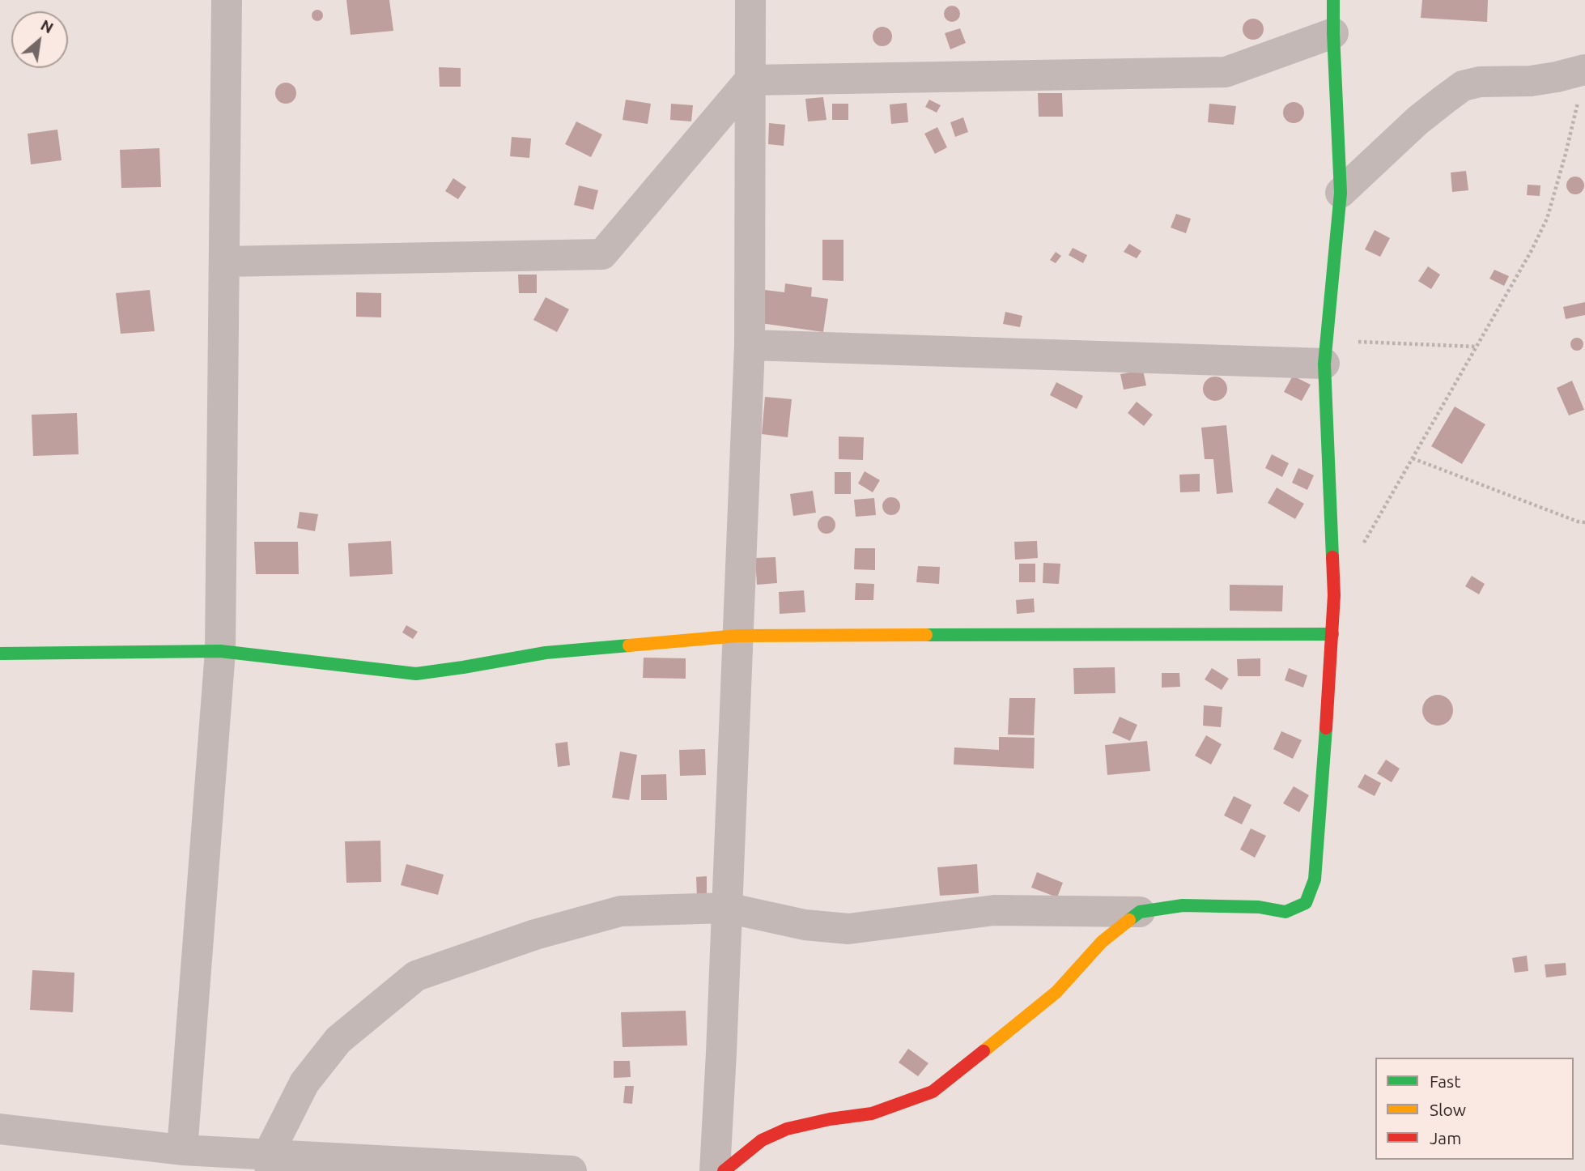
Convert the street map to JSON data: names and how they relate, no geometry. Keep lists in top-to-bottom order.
{
  "legend": ["Fast", "Slow", "Jam"],
  "north": "top right"
}
